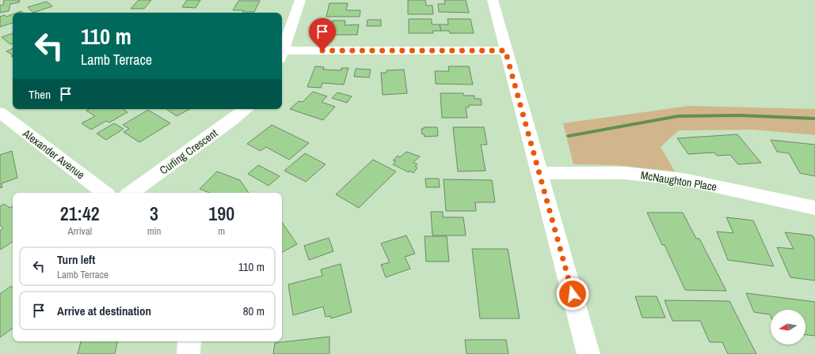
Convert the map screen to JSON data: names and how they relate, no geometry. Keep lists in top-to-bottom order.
{
  "streets": {
    "street": ["Curling Crescent", "Alexander Avenue", "McNaughton Place"]
  },
  "north": "left",
  "page": {
    "turn": ["110 m", "Lamb Terrace"],
    "then": "Then",
    "eta": [
      "21:42",
      "Arrival",
      "3",
      "min",
      "190",
      "m"
    ],
    "list": [
      {
        "name": "Turn left",
        "note": "Lamb Terrace",
        "value": "110 m"
      },
      {
        "name": "Arrive at destination",
        "value": "80 m"
      }
    ]
  }
}
